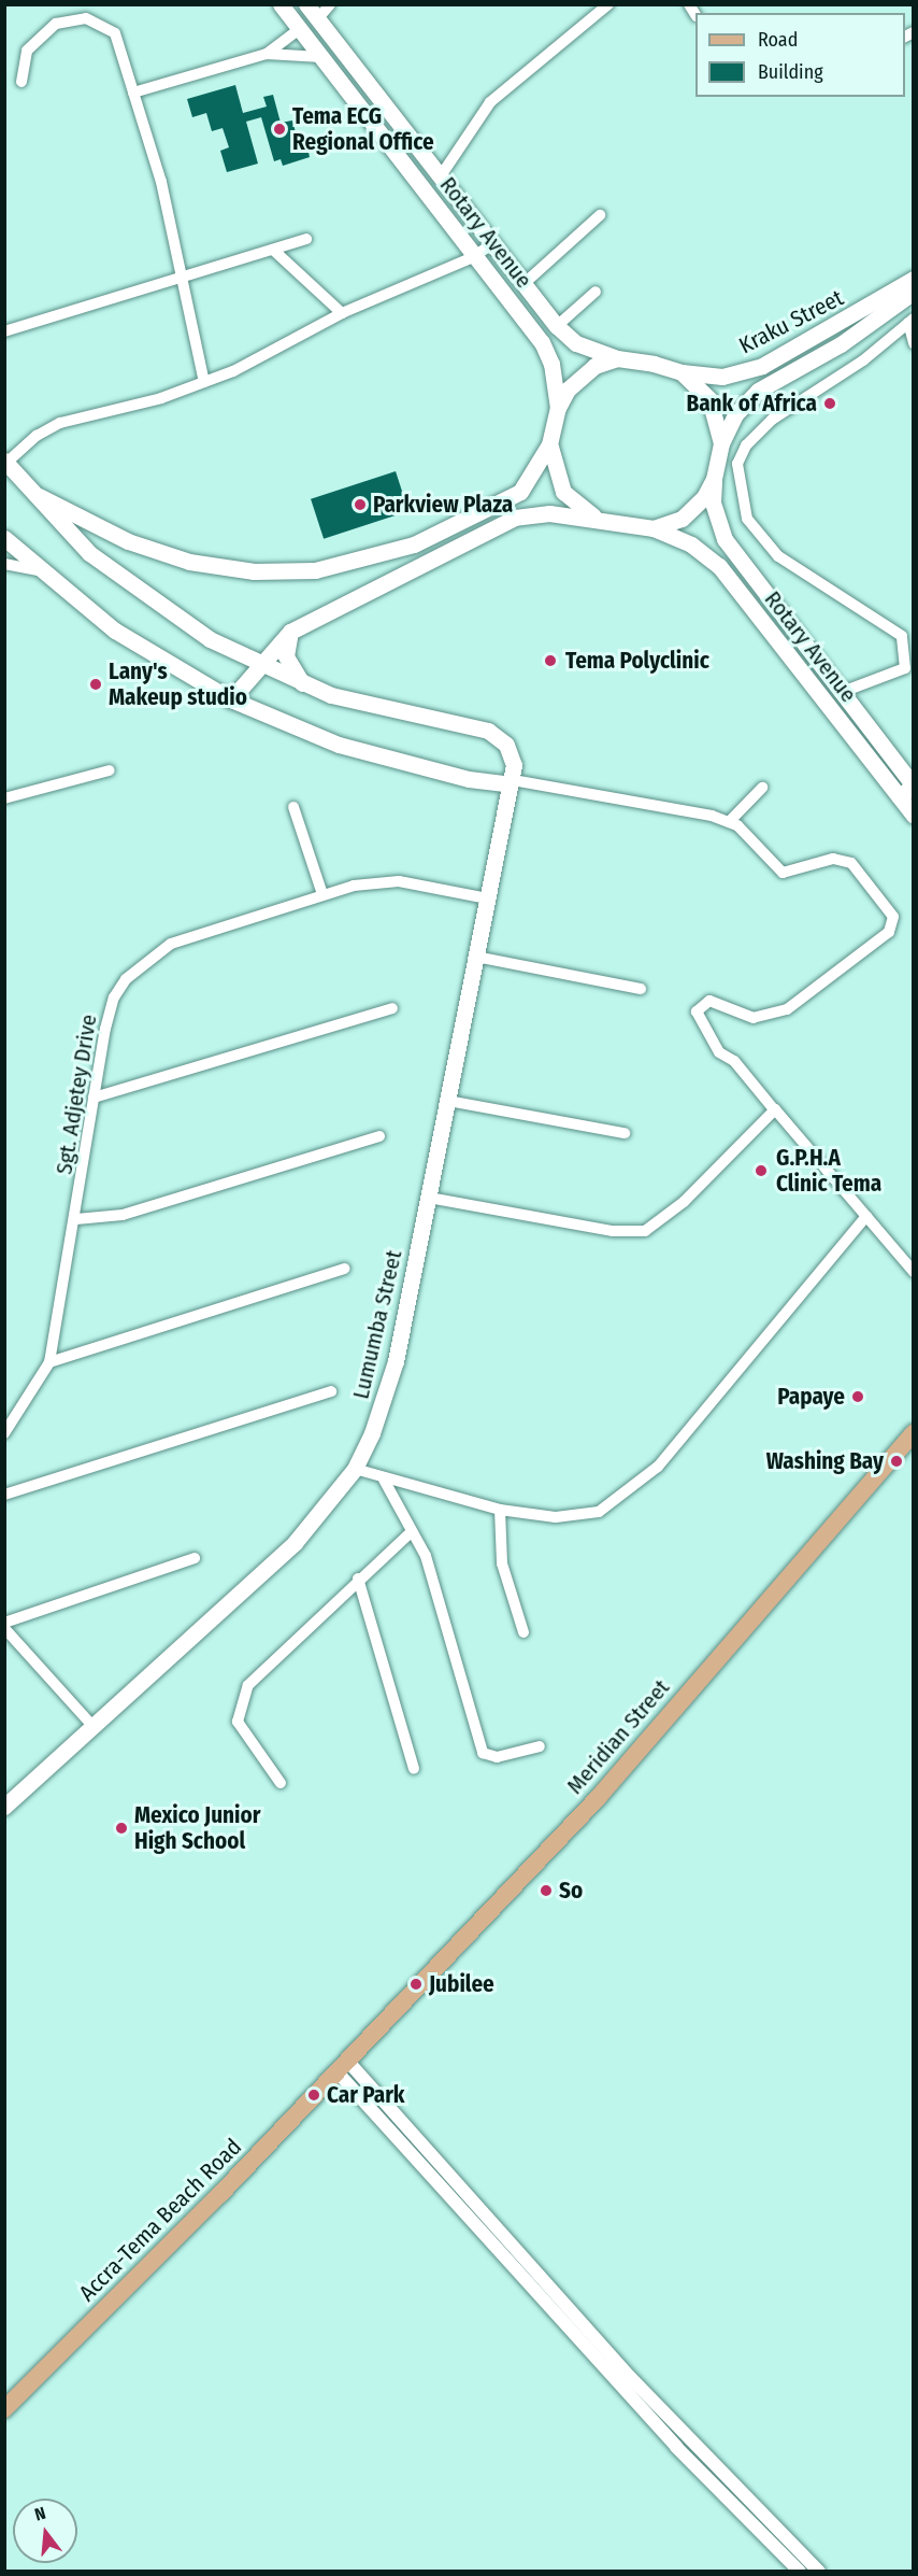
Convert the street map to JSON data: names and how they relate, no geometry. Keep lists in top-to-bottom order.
{
  "streets": {
    "main road": [
      "Rotary Avenue",
      "Kraku Street",
      "Lumumba Street",
      "Meridian Street",
      "Accra-Tema Beach Road"
    ],
    "street": ["Sgt. Adjetey Drive"]
  },
  "crossings": [
    ["Rotary Avenue", "Kraku Street"],
    ["Sgt. Adjetey Drive", "Lumumba Street"],
    ["Meridian Street", "Accra-Tema Beach Road"]
  ],
  "places": [
    "Tema ECG Regional Office",
    "Bank of Africa",
    "Parkview Plaza",
    "Tema Polyclinic",
    "Lany's Makeup studio",
    "G.P.H.A Clinic Tema",
    "Papaye",
    "Washing Bay",
    "Mexico Junior High School",
    "So",
    "Jubilee",
    "Car Park"
  ],
  "legend": ["Road", "Building"],
  "north": "top"
}
